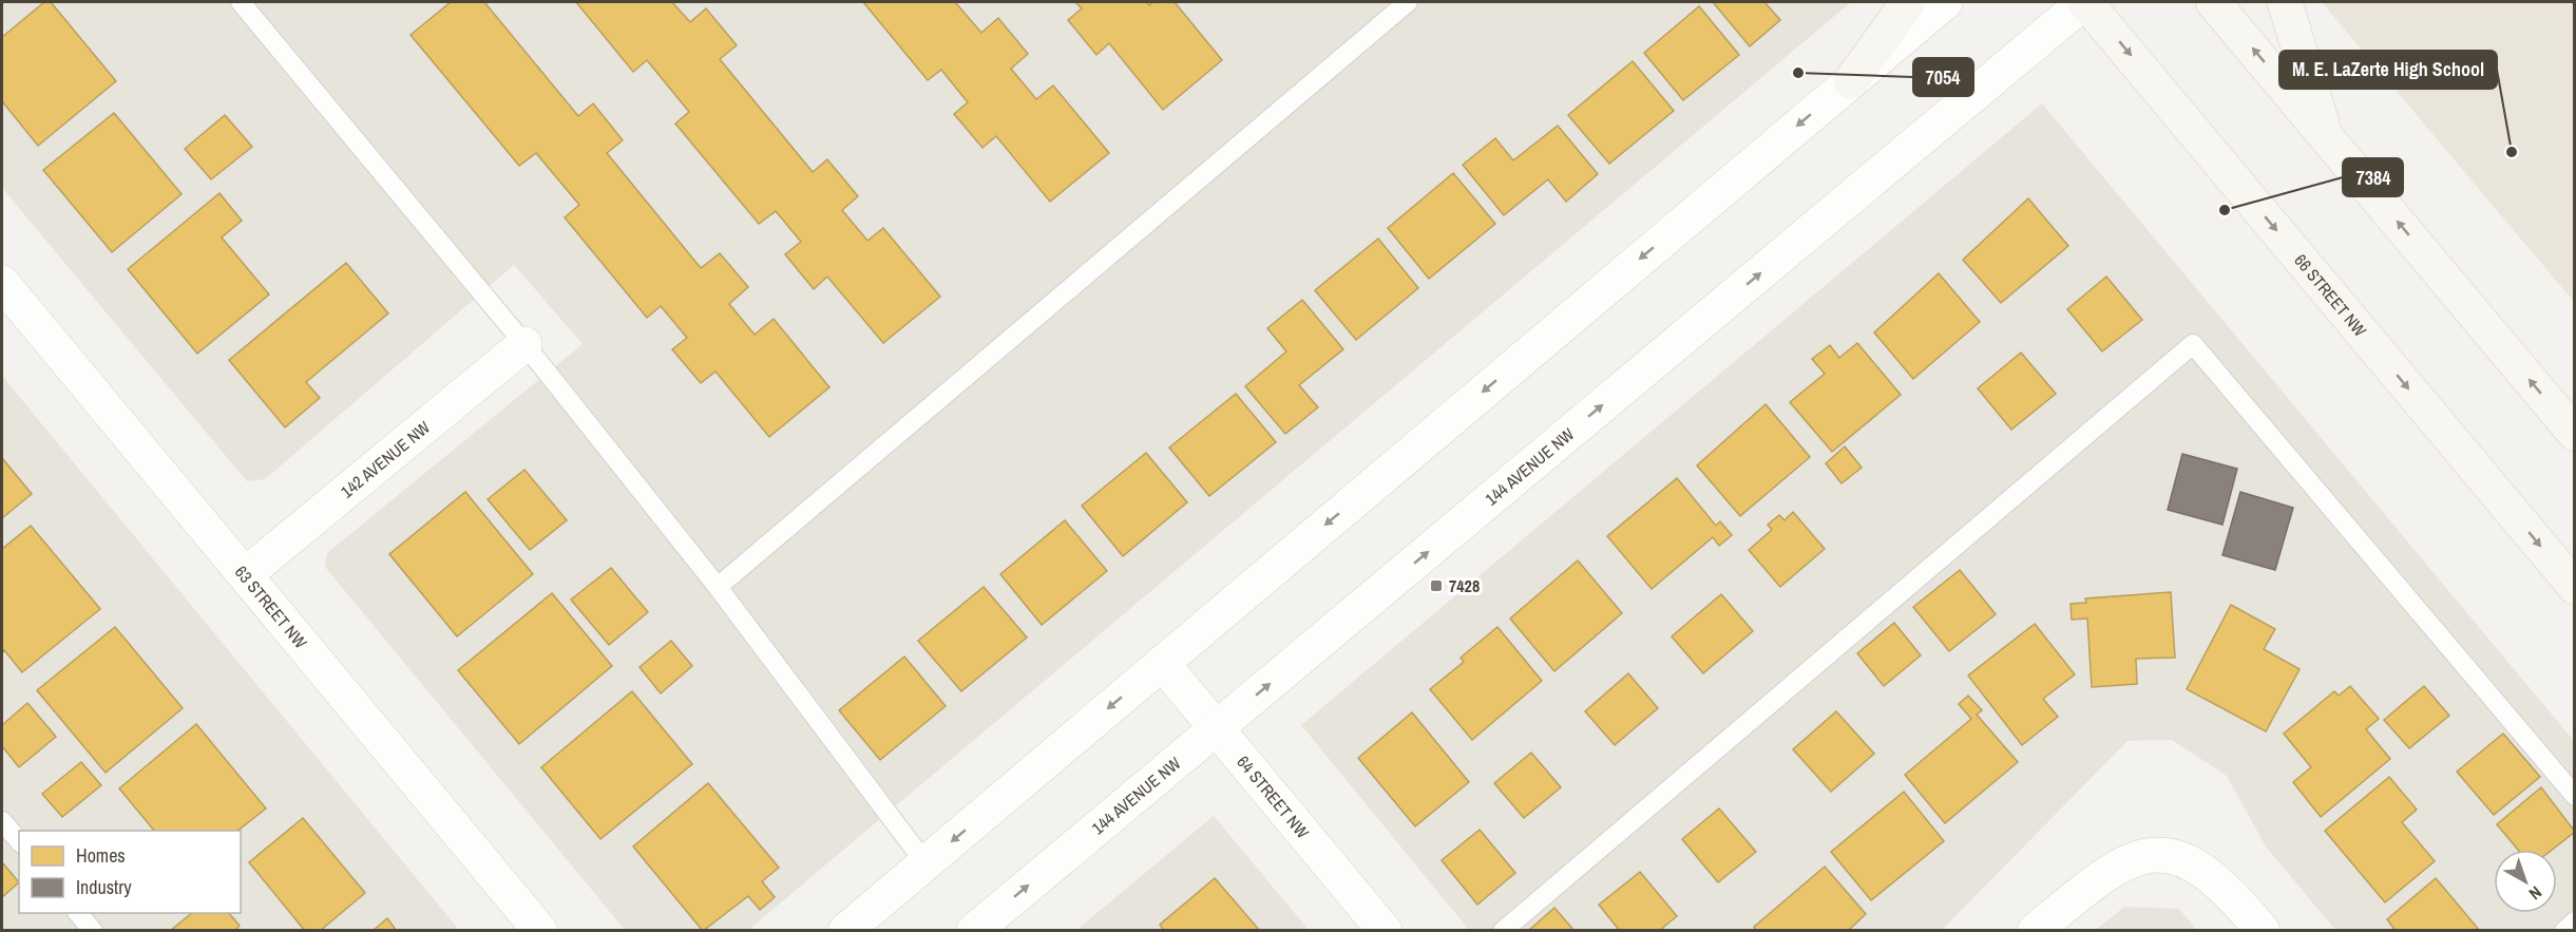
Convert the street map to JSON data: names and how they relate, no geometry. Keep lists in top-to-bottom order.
{
  "streets": {
    "main road": ["66 STREET NW"],
    "street": [
      "142 AVENUE NW",
      "144 AVENUE NW",
      "63 STREET NW",
      "64 STREET NW"
    ]
  },
  "crossings": [
    ["66 STREET NW", "144 AVENUE NW"],
    ["142 AVENUE NW", "63 STREET NW"],
    ["144 AVENUE NW", "64 STREET NW"]
  ],
  "places": {
    "other": ["7054", "M. E. LaZerte High School", "7384"],
    "transit": ["7428"]
  },
  "legend": ["Homes", "Industry"],
  "north": "bottom right"
}
